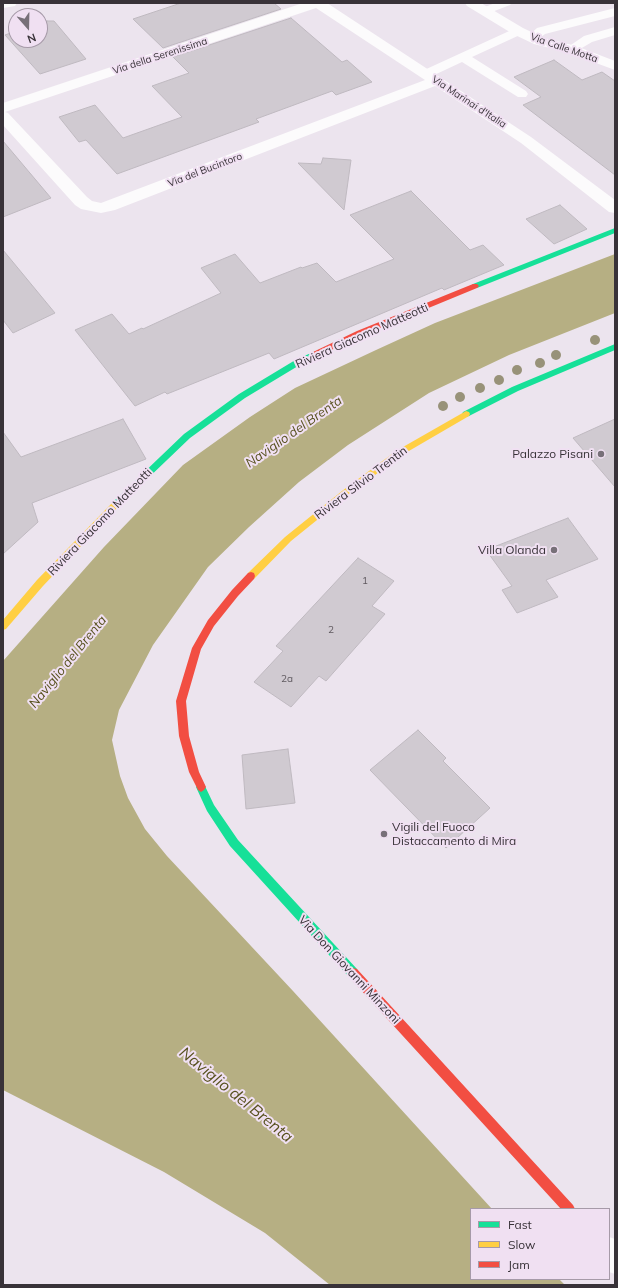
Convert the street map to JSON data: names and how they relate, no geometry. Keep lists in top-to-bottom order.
{
  "streets": {
    "street": [
      "Via Calle Motta",
      "Via della Serenissima",
      "Via Marinai d'Italia",
      "Via del Bucintoro",
      "Riviera Giacomo Matteotti",
      "Riviera Silvio Trentin",
      "Via Don Giovanni Minzoni"
    ]
  },
  "crossings": [
    ["Via della Serenissima", "Via Marinai d'Italia"],
    ["Via Marinai d'Italia", "Via del Bucintoro"],
    ["Riviera Silvio Trentin", "Via Don Giovanni Minzoni"]
  ],
  "water": ["Naviglio del Brenta"],
  "places": ["Palazzo Pisani", "Villa Olanda", "Vigili del Fuoco Distaccamento di Mira"],
  "house_numbers": ["1", "2", "2a"],
  "legend": ["Fast", "Slow", "Jam"],
  "north": "bottom"
}
